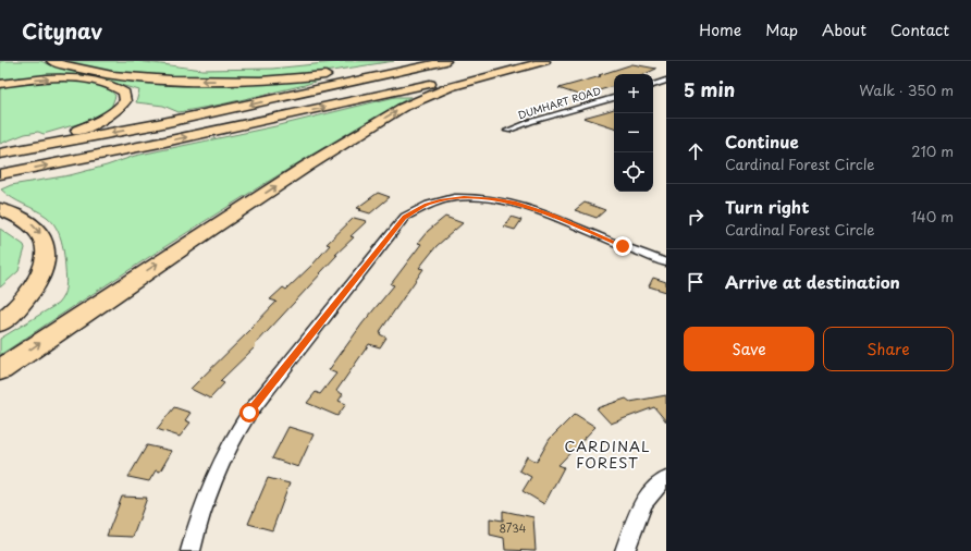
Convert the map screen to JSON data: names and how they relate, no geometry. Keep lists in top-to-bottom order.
{
  "streets": {
    "street": ["DUMHART ROAD"]
  },
  "districts": ["CARDINAL FOREST"],
  "house_numbers": ["8734"],
  "page": {
    "header": "Citynav",
    "nav": [
      "Home",
      "Map",
      "About",
      "Contact"
    ],
    "heading": ["5 min", "Walk · 350 m"],
    "map_buttons": ["+", "−"],
    "list": [
      ["Continue", "Cardinal Forest Circle", "210 m"],
      ["Turn right", "Cardinal Forest Circle", "140 m"],
      "Arrive at destination"
    ],
    "buttons": ["Save", "Share"]
  }
}
